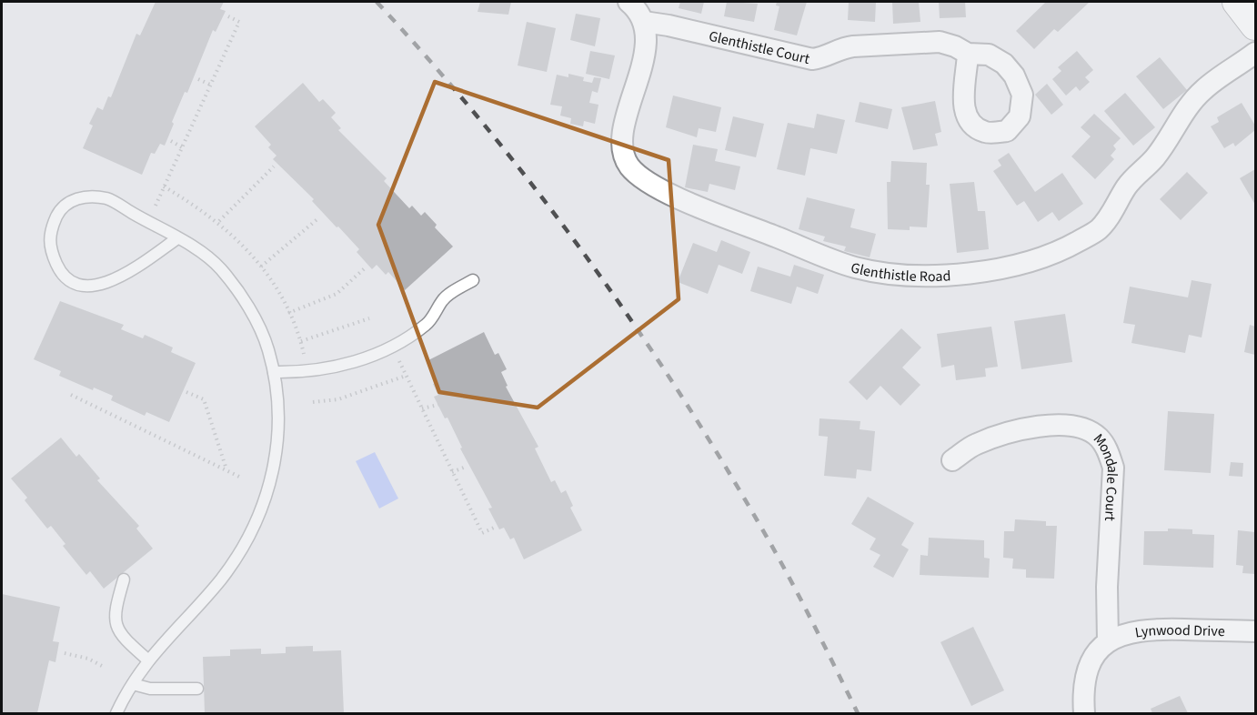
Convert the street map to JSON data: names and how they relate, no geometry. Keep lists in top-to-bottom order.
{
  "streets": {
    "street": [
      "Glenthistle Court",
      "Glenthistle Road",
      "Mondale Court",
      "Lynwood Drive"
    ]
  },
  "crossings": [
    ["Glenthistle Court", "Glenthistle Road"],
    ["Mondale Court", "Lynwood Drive"]
  ]
}
